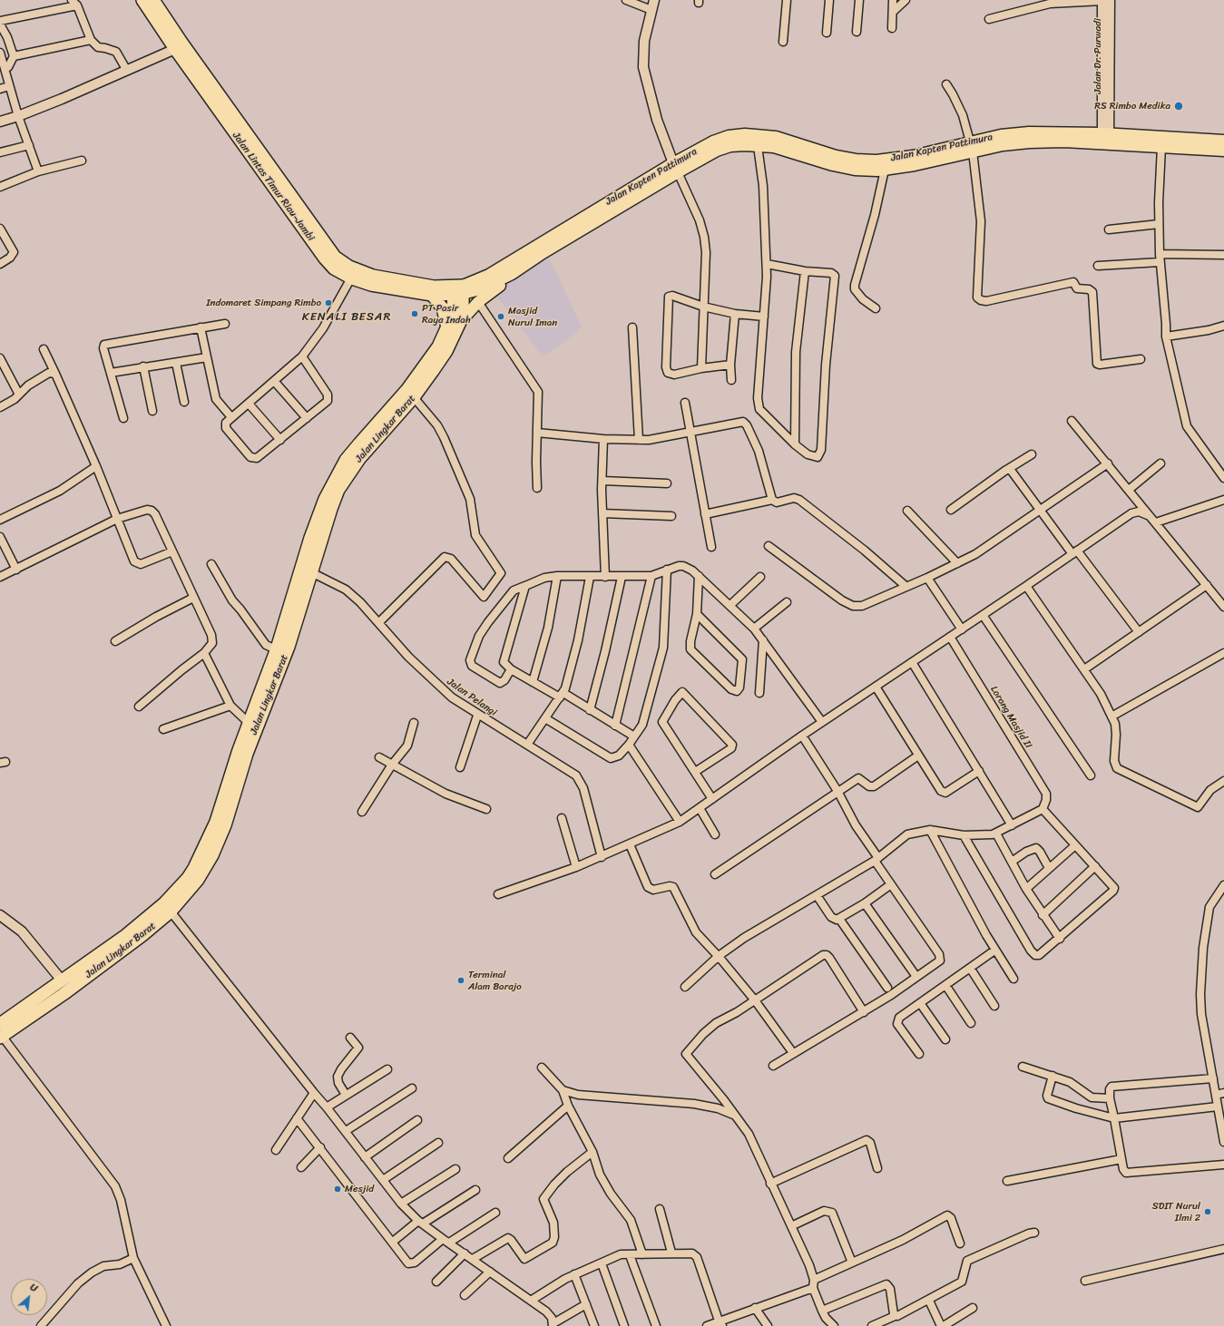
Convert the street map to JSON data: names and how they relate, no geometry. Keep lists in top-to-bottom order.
{
  "streets": {
    "highway": ["Jalan Lintas Timur Riau-Jambi", "Jalan Lingkar Barat"],
    "main road": ["Jalan Kapten Pattimura"],
    "street": ["Jalan Dr. Purwadi", "Jalan Pelangi", "Lorong Masjid II"]
  },
  "crossings": [
    ["Jalan Dr. Purwadi", "Jalan Kapten Pattimura"],
    ["Jalan Kapten Pattimura", "Jalan Lintas Timur Riau-Jambi"],
    ["Jalan Kapten Pattimura", "Jalan Lingkar Barat"],
    ["Jalan Lintas Timur Riau-Jambi", "Jalan Lingkar Barat"],
    ["Jalan Lingkar Barat", "Jalan Pelangi"]
  ],
  "districts": ["KENALI BESAR"],
  "places": [
    "RS Rimbo Medika",
    "Indomaret Simpang Rimbo",
    "PT Pasir Raya Indah",
    "Masjid Nurul Iman",
    "Terminal Alam Barajo",
    "Mesjid",
    "SDIT Nurul Ilmi 2"
  ],
  "north": "top right"
}
